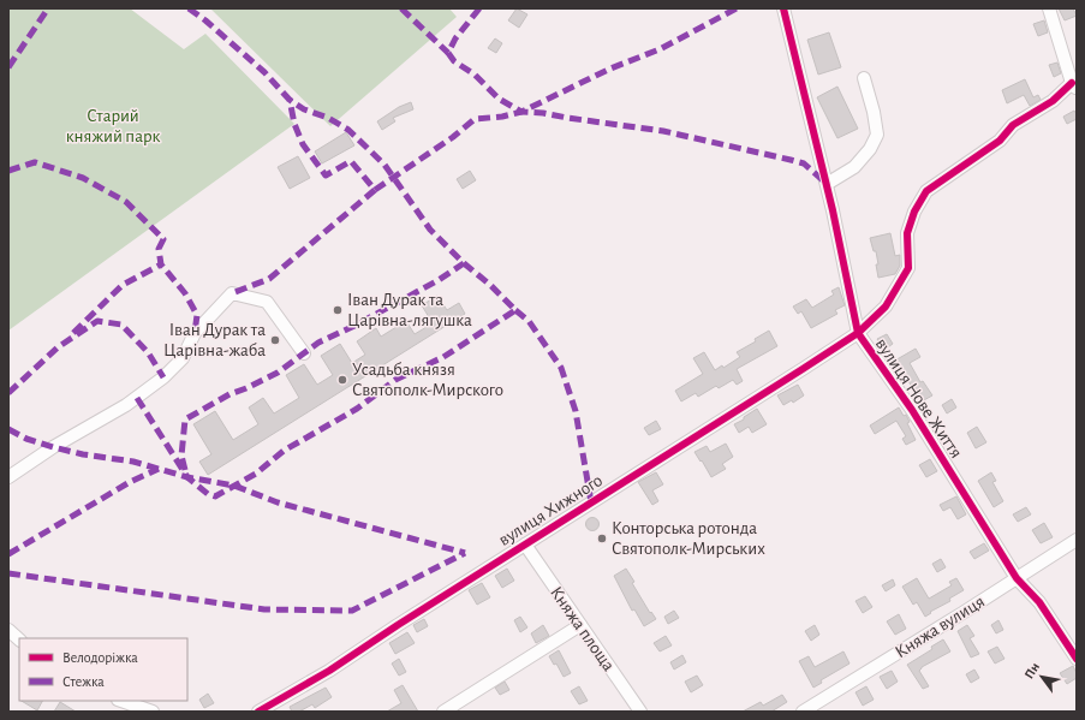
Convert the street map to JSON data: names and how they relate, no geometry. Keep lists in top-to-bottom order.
{
  "streets": {
    "street": [
      "вулиця Нове Життя",
      "вулиця Хижного",
      "Княжа вулиця",
      "Княжа площа"
    ]
  },
  "crossings": [
    ["вулиця Нове Життя", "вулиця Хижного"],
    ["вулиця Нове Життя", "Княжа вулиця"],
    ["вулиця Хижного", "Княжа площа"]
  ],
  "parks": ["Старий княжий парк"],
  "places": [
    "Іван Дурак та Царівна-лягушка",
    "Іван Дурак та Царівна-жаба",
    "Усадьба князя Святополк-Мирского",
    "Конторська ротонда Святополк-Мирських"
  ],
  "legend": ["Велодоріжка", "Стежка"],
  "north": "top left"
}
